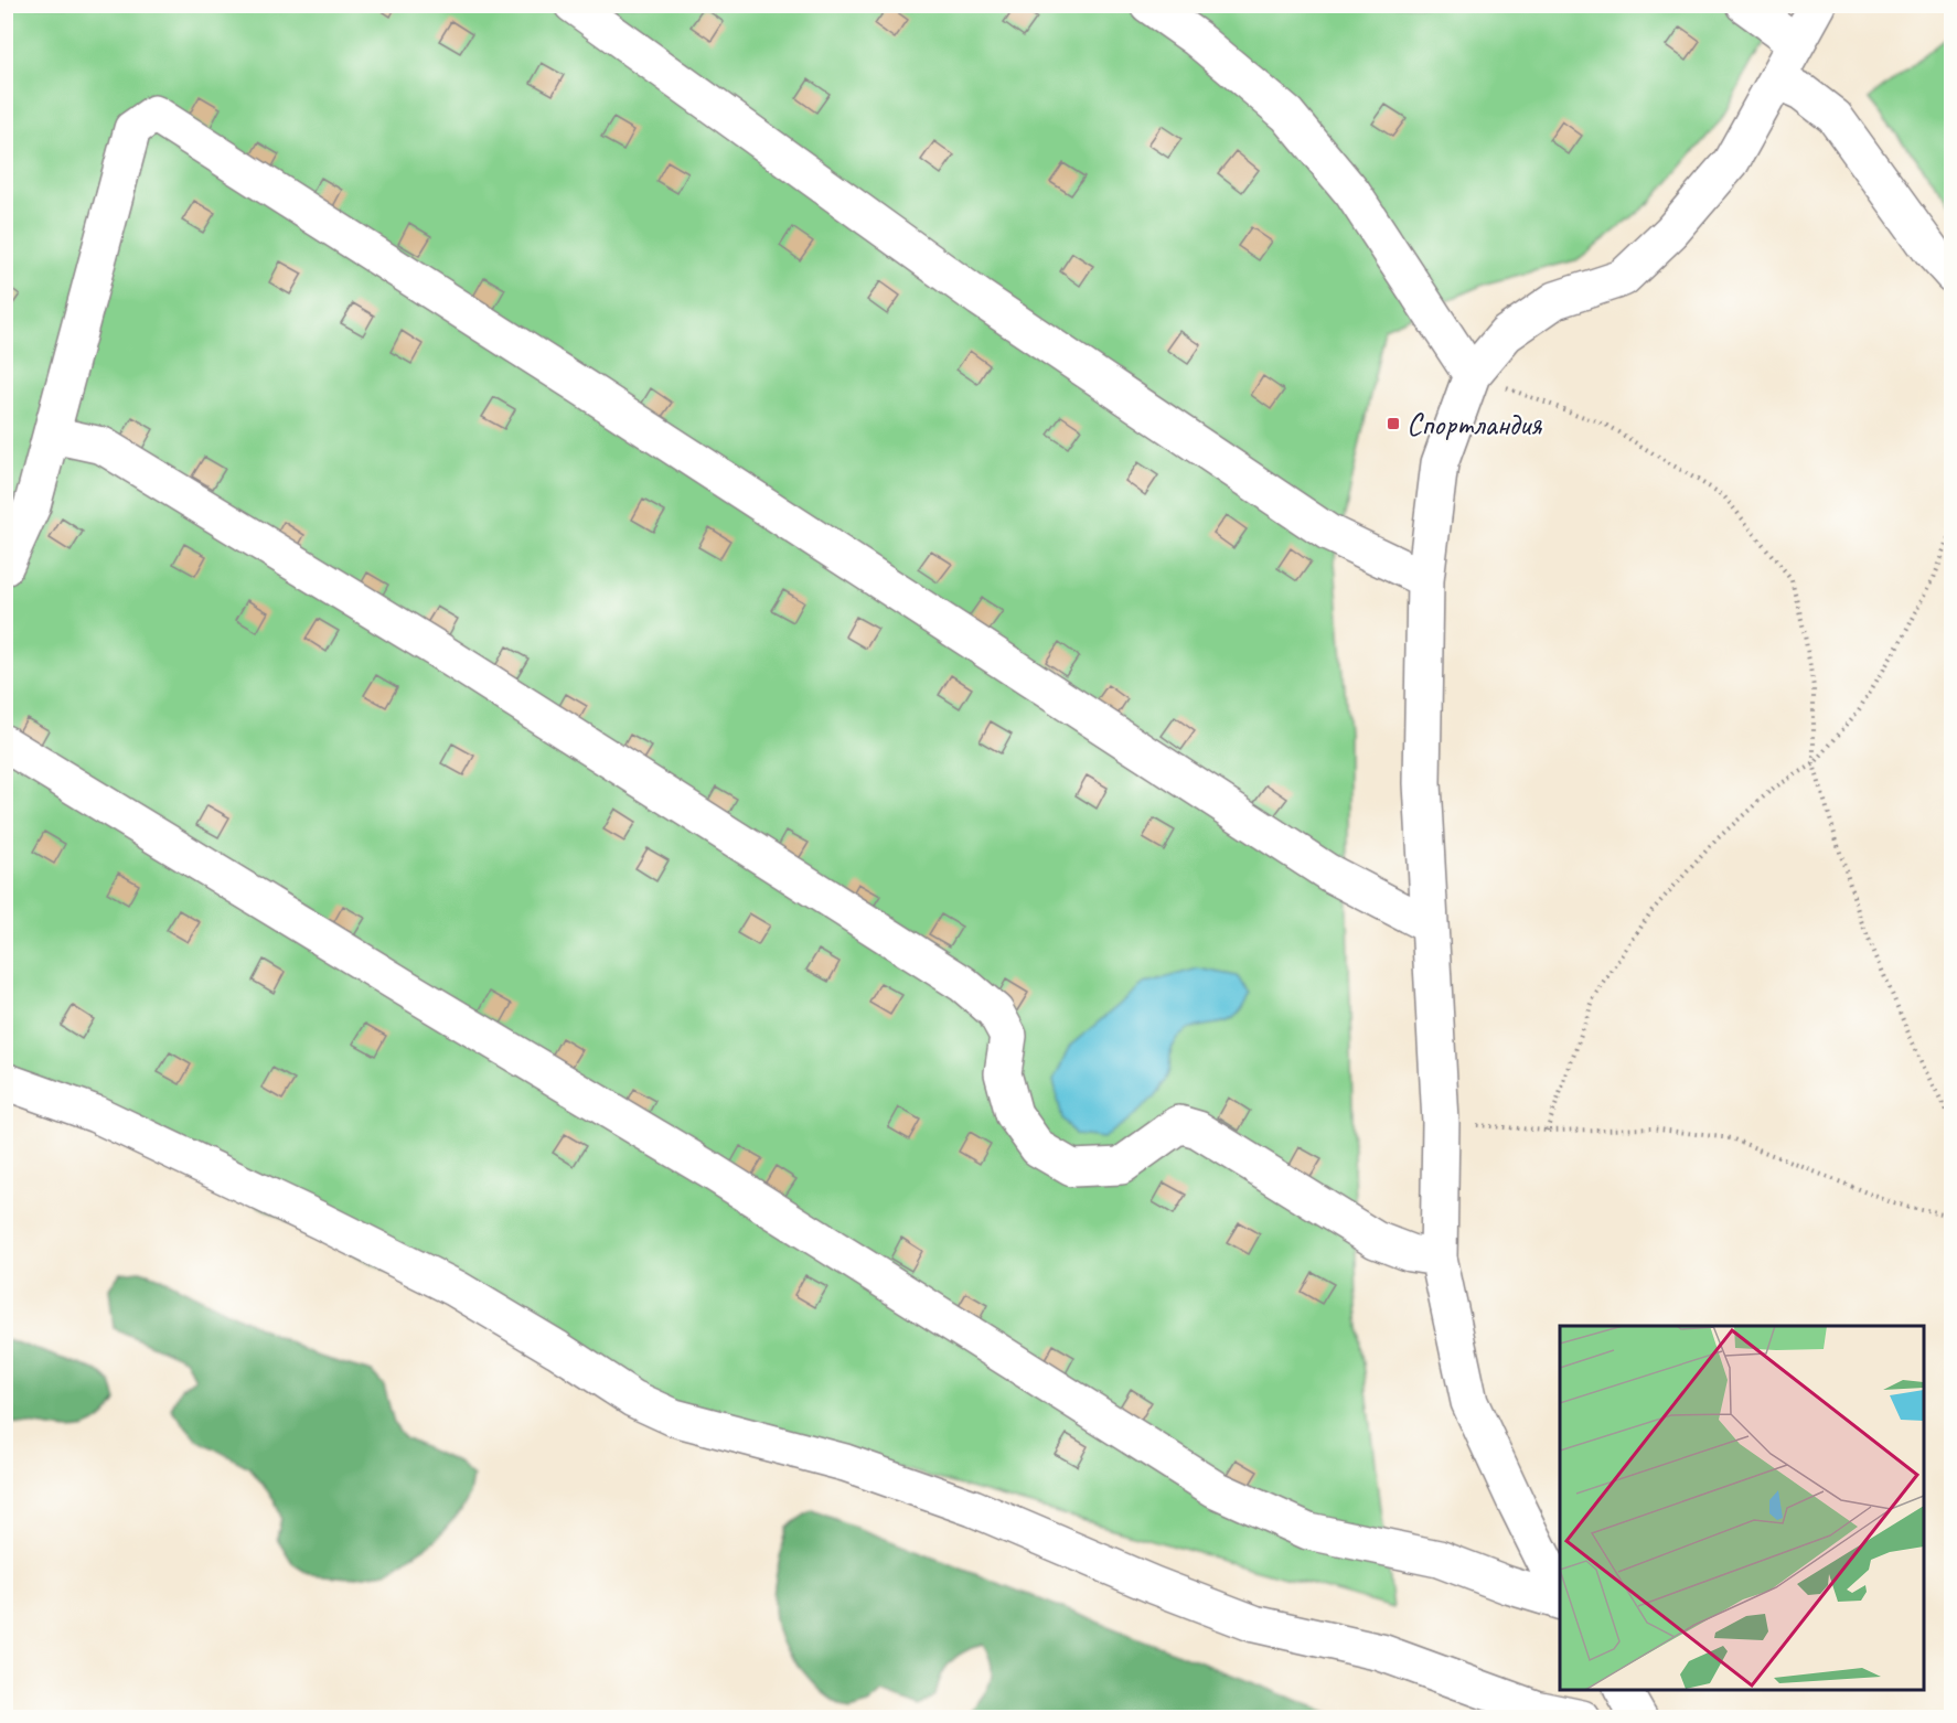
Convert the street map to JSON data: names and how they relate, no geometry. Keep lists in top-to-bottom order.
{
  "places": {
    "transit": ["Спортландия"]
  }
}
